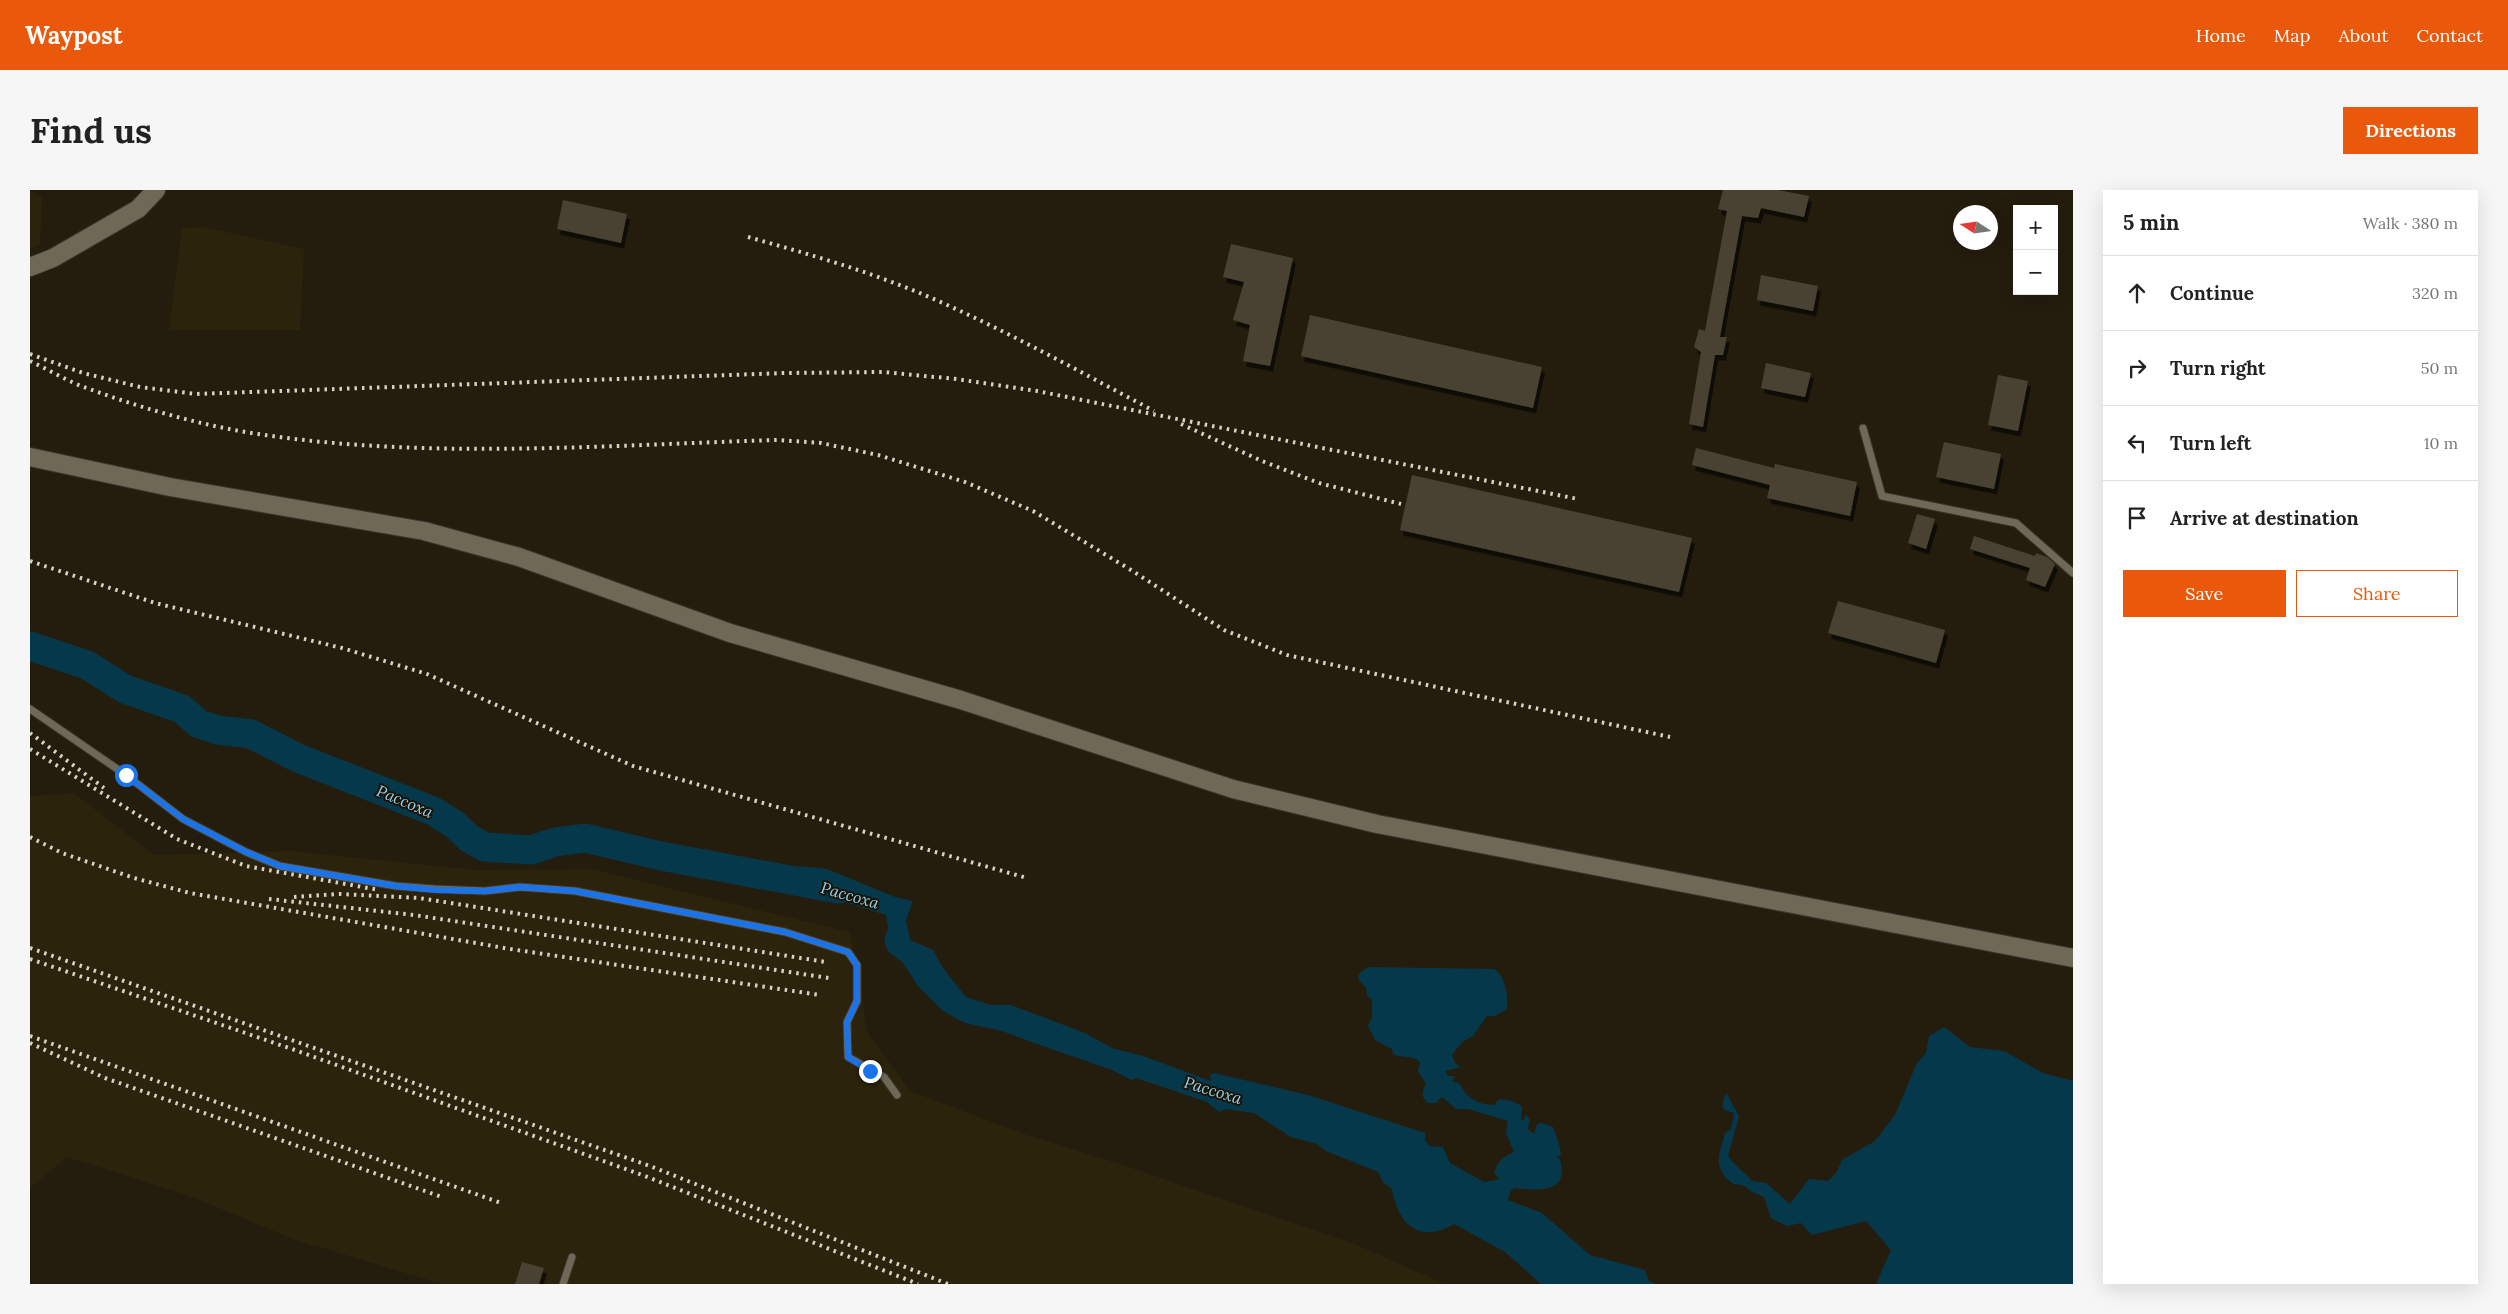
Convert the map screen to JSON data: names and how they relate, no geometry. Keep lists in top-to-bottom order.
{
  "water": ["Рассоха"],
  "north": "left",
  "page": {
    "header": "Waypost",
    "nav": [
      "Home",
      "Map",
      "About",
      "Contact"
    ],
    "buttons": [
      "Directions",
      ["Save", "Share"]
    ],
    "title": "Find us",
    "heading": ["5 min", "Walk · 380 m"],
    "map_buttons": ["+", "−"],
    "list": [
      ["Continue", "320 m"],
      ["Turn right", "50 m"],
      ["Turn left", "10 m"],
      "Arrive at destination"
    ]
  }
}
